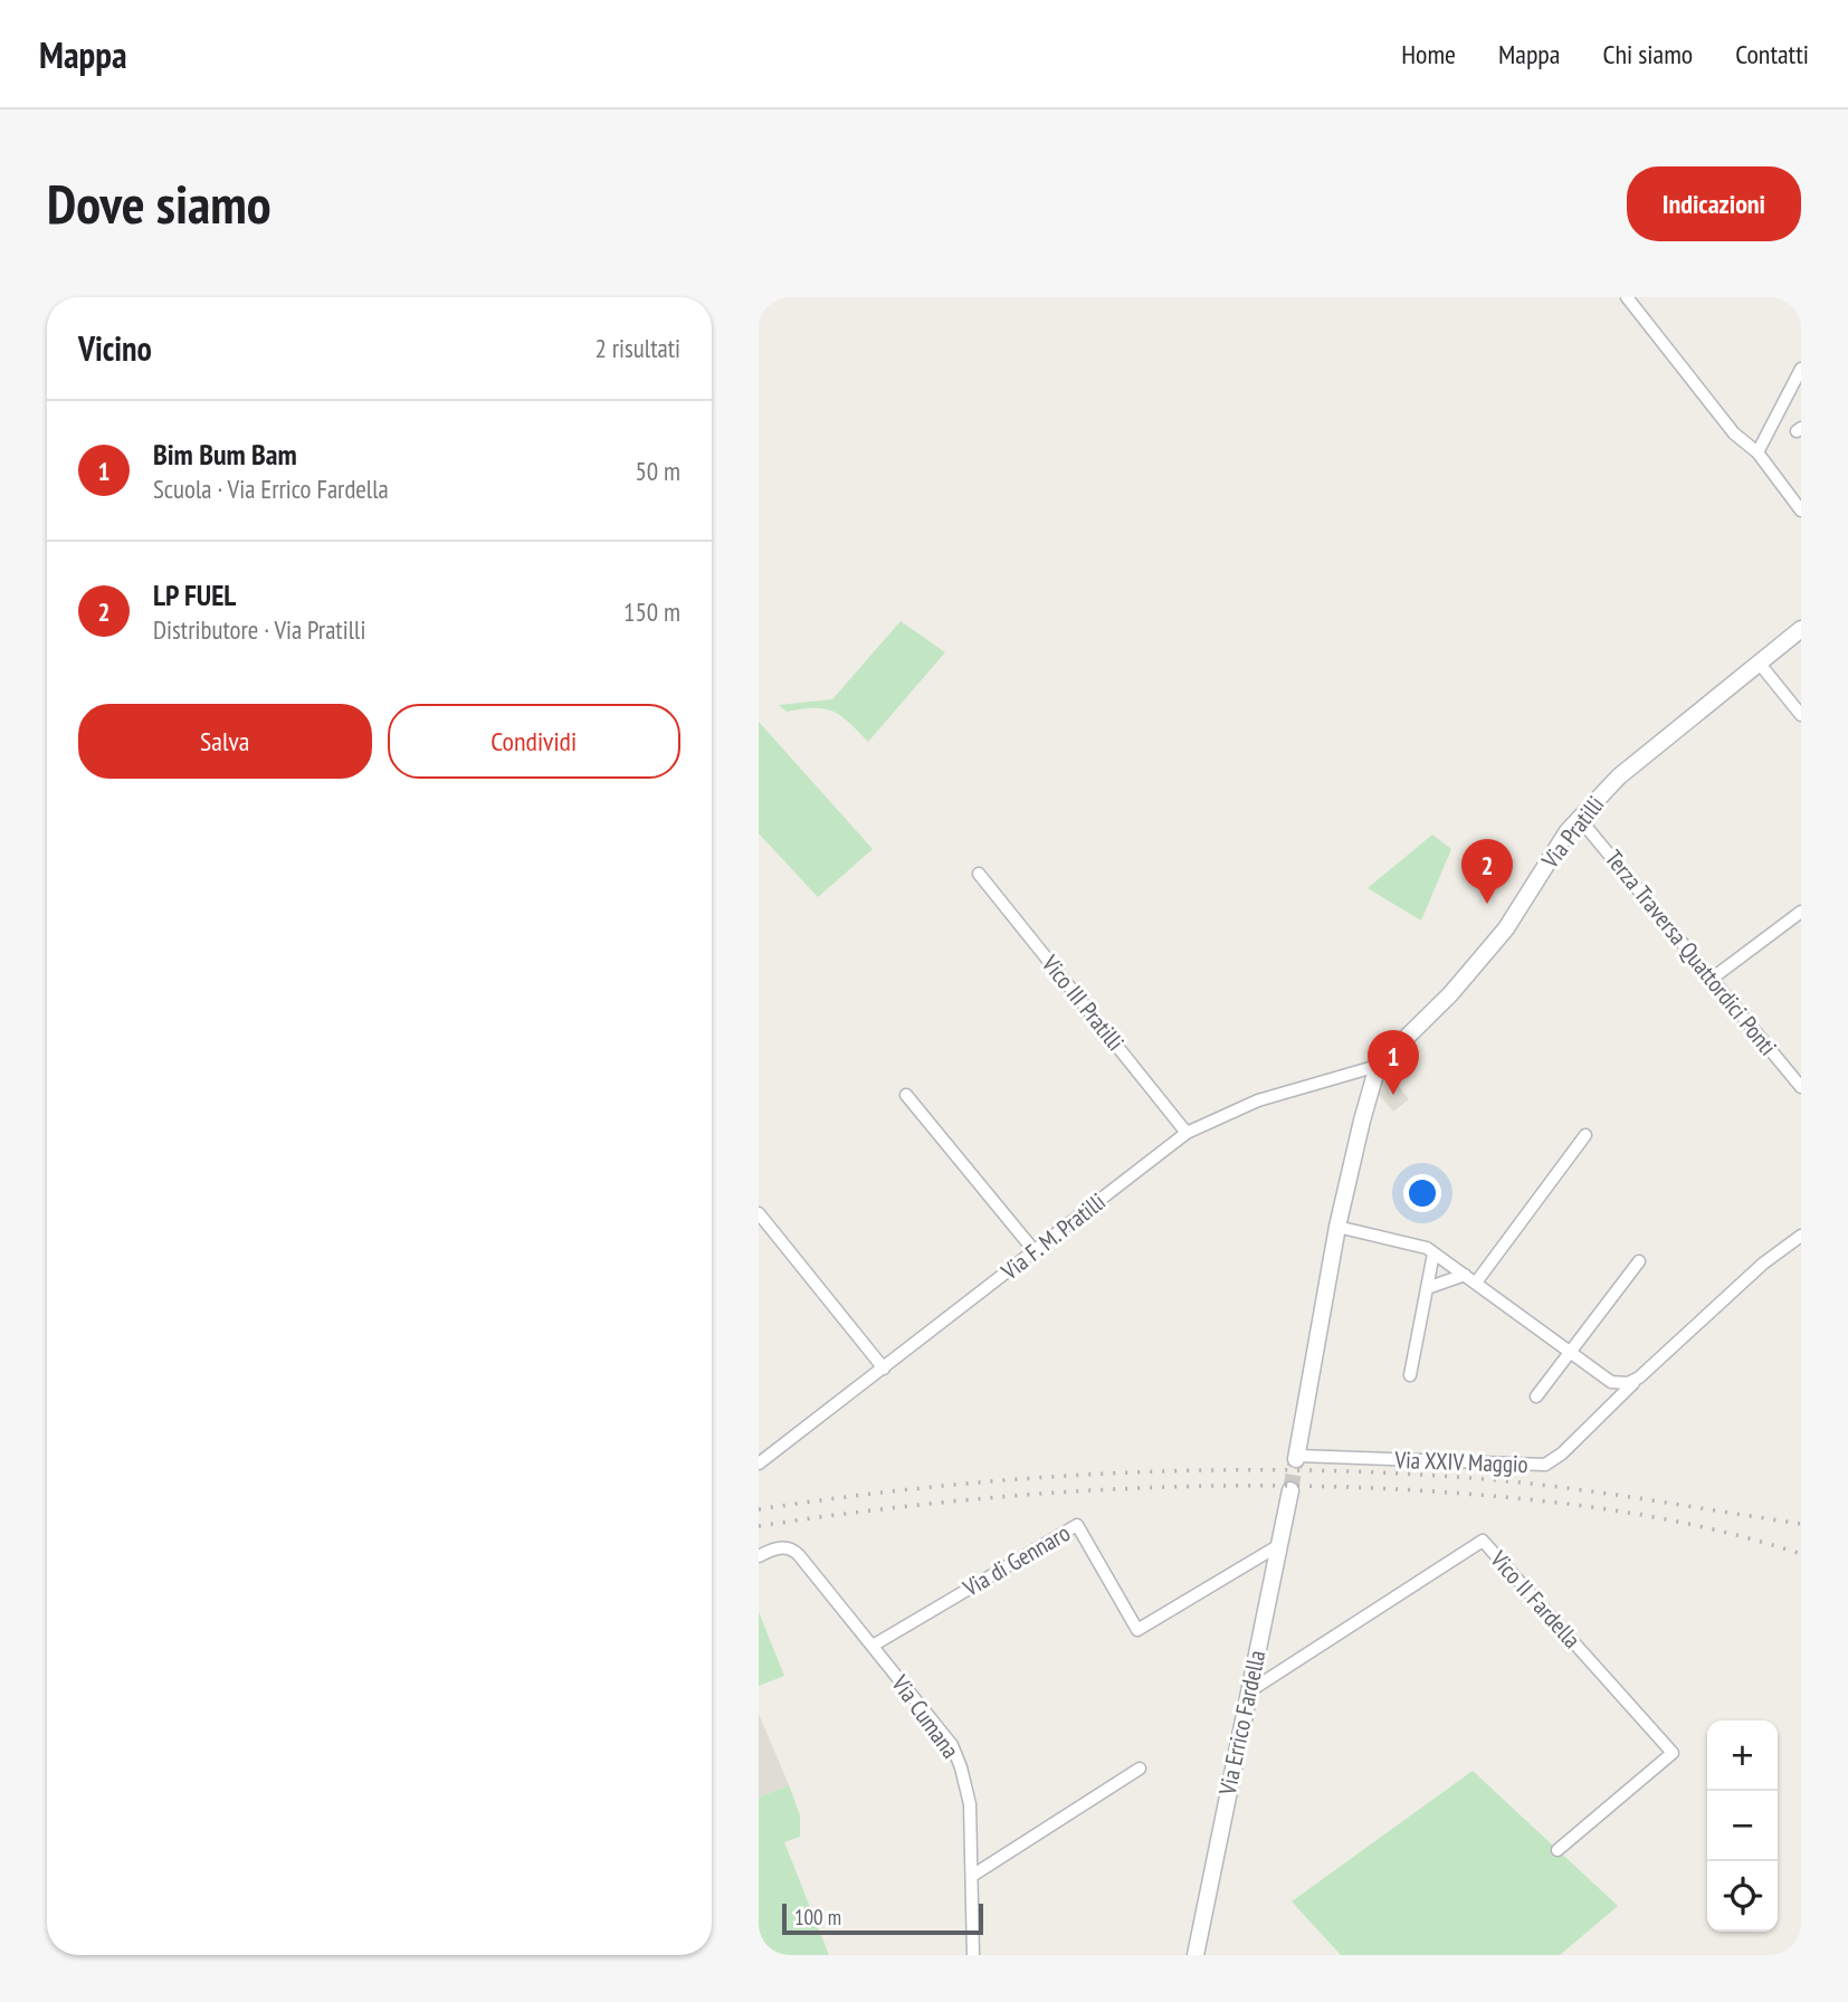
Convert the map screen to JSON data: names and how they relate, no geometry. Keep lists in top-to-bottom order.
{
  "streets": {
    "street": [
      "Via Pratilli",
      "Terza Traversa Quattordici Ponti",
      "Vico III Pratilli",
      "Via F. M. Pratilli",
      "Via XXIV Maggio",
      "Via di Gennaro",
      "Vico II Fardella",
      "Via Cumana",
      "Via Errico Fardella"
    ]
  },
  "crossings": [
    ["Via Pratilli", "Terza Traversa Quattordici Ponti"],
    ["Via Pratilli", "Via F. M. Pratilli"],
    ["Vico III Pratilli", "Via F. M. Pratilli"],
    ["Via di Gennaro", "Via Cumana"],
    ["Via di Gennaro", "Via Errico Fardella"],
    ["Vico II Fardella", "Via Errico Fardella"]
  ],
  "scale_bar": "100 m",
  "page": {
    "header": "Mappa",
    "nav": [
      "Home",
      "Mappa",
      "Chi siamo",
      "Contatti"
    ],
    "buttons": [
      "Indicazioni",
      ["Salva", "Condividi"]
    ],
    "title": "Dove siamo",
    "heading": ["Vicino", "2 risultati"],
    "list": [
      {
        "mark": "1",
        "name": "Bim Bum Bam",
        "note": "Scuola · Via Errico Fardella",
        "value": "50 m"
      },
      {
        "mark": "2",
        "name": "LP FUEL",
        "note": "Distributore · Via Pratilli",
        "value": "150 m"
      }
    ],
    "pins": ["2", "1"],
    "map_buttons": ["+", "−"],
    "scale": "100 m"
  }
}
